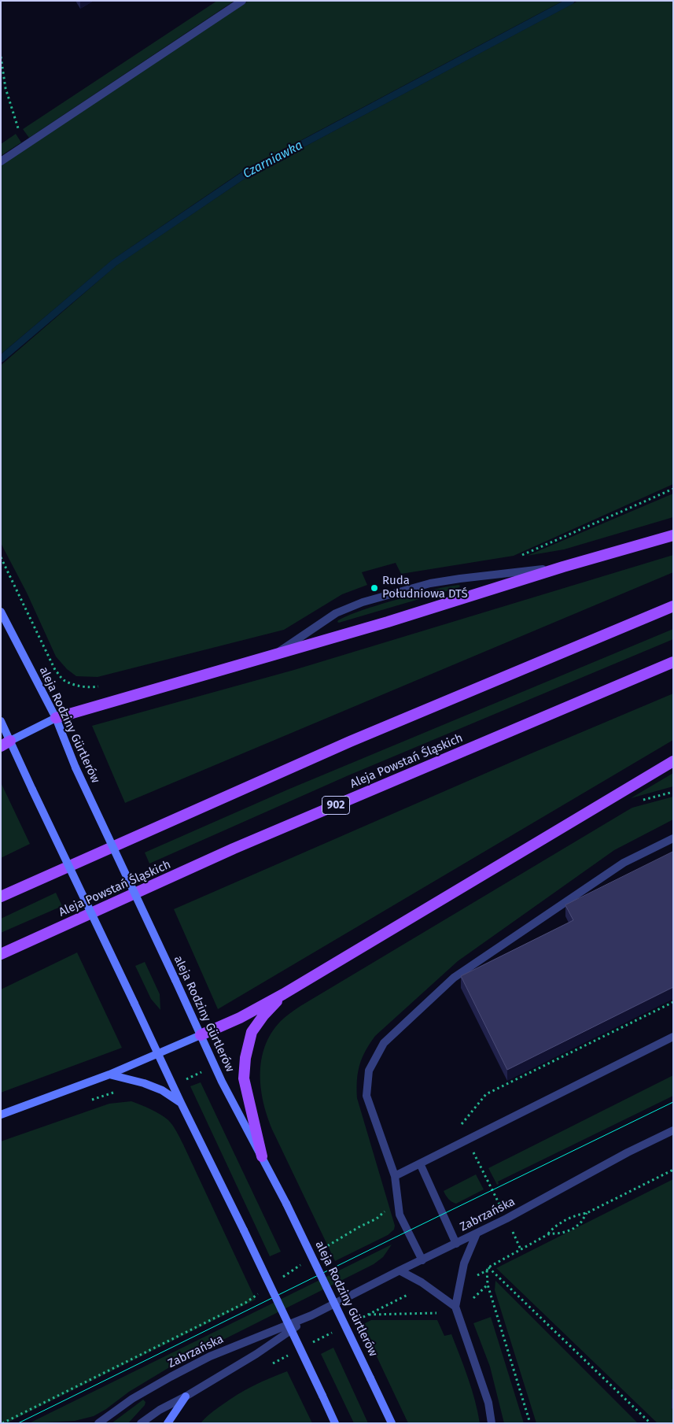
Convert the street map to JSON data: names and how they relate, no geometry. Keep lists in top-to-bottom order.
{
  "streets": {
    "main road": ["aleja Rodziny Gürtlerów", "Aleja Powstań Śląskich", "902"],
    "street": ["Zabrzańska"]
  },
  "water": ["Czarniawka"],
  "places": ["Ruda Południowa DTŚ"]
}
